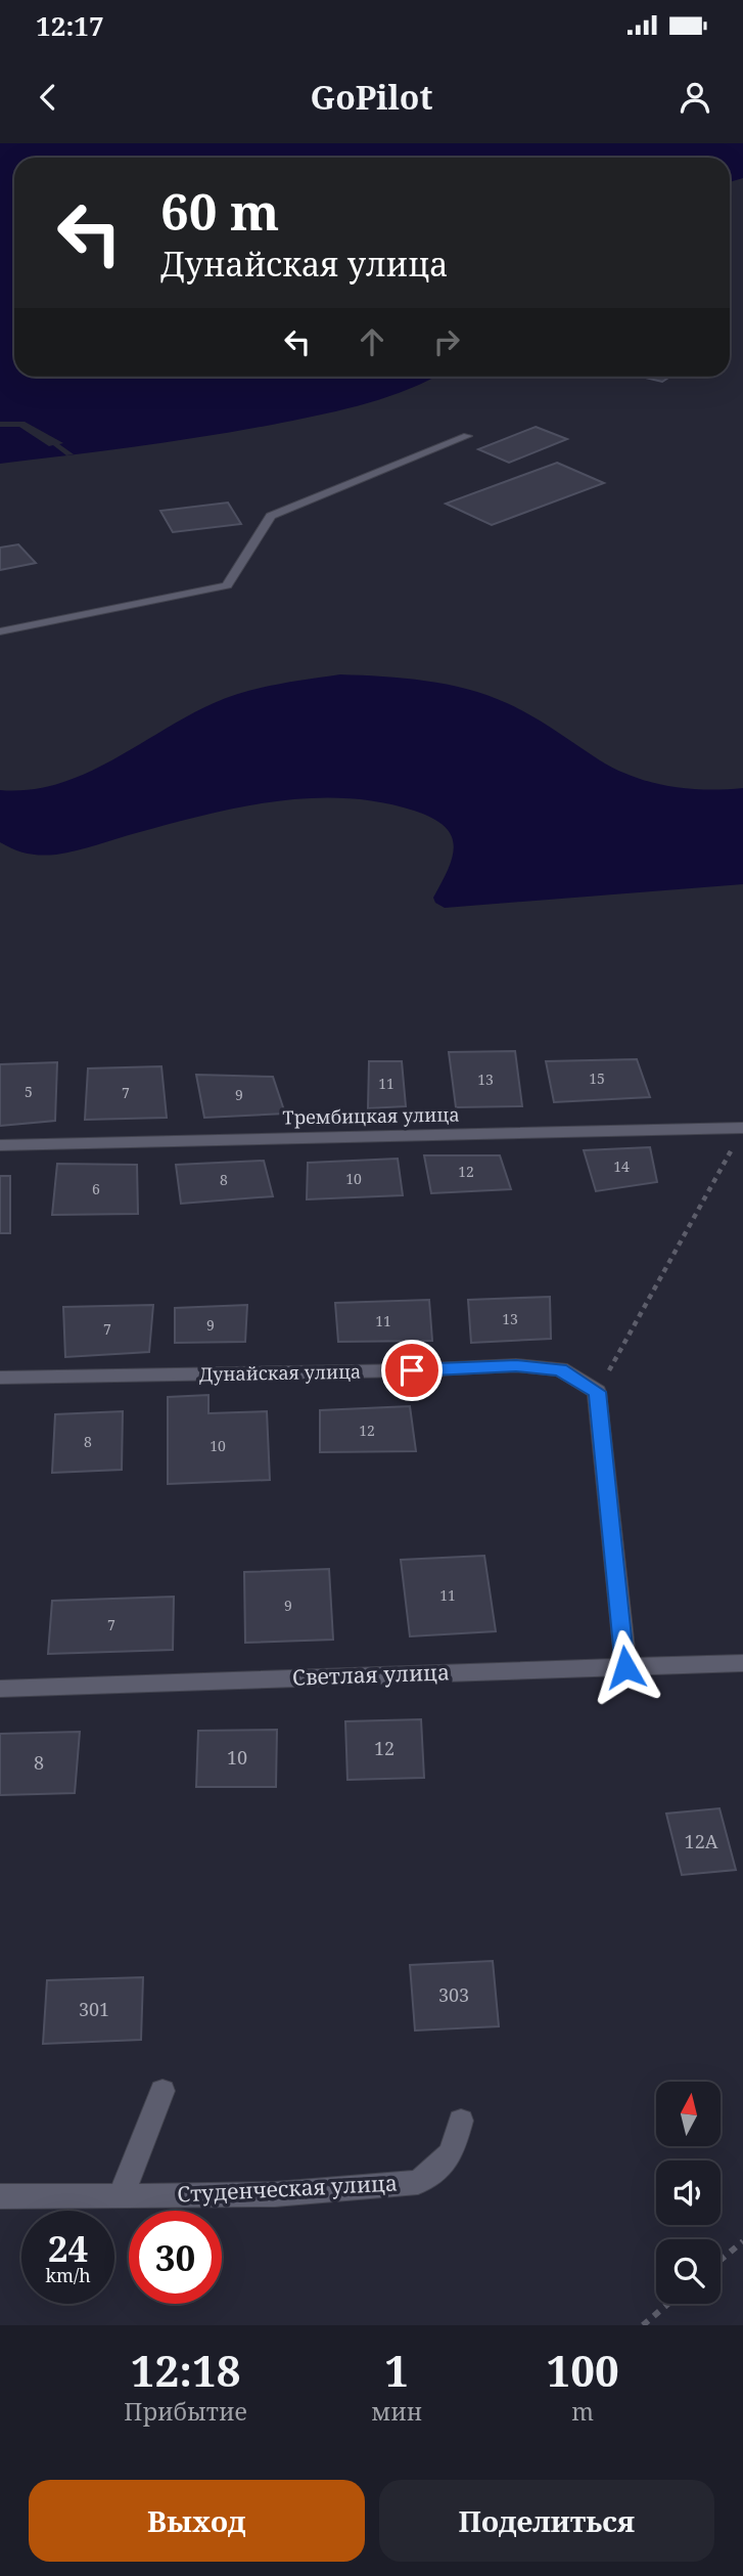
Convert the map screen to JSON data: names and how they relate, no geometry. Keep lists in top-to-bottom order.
{
  "streets": {
    "street": ["Дунайская улица", "Светлая улица", "Студенческая улица"],
    "lane": ["Трембицкая улица"]
  },
  "house_numbers": [
    "15",
    "13",
    "11",
    "5",
    "7",
    "9",
    "14",
    "12",
    "10",
    "8",
    "6",
    "13",
    "11",
    "9",
    "7",
    "12",
    "8",
    "10",
    "11",
    "9",
    "7",
    "12",
    "10",
    "8",
    "12А",
    "303",
    "301"
  ],
  "north": "top",
  "page": {
    "status": "12:17",
    "header": "GoPilot",
    "turn": ["60 m", "Дунайская улица"],
    "speed": "24 km/h",
    "limit": "30",
    "eta": [
      "12:18",
      "Прибытие",
      "1",
      "мин",
      "100",
      "m"
    ],
    "buttons": ["Выход", "Поделиться"]
  }
}
